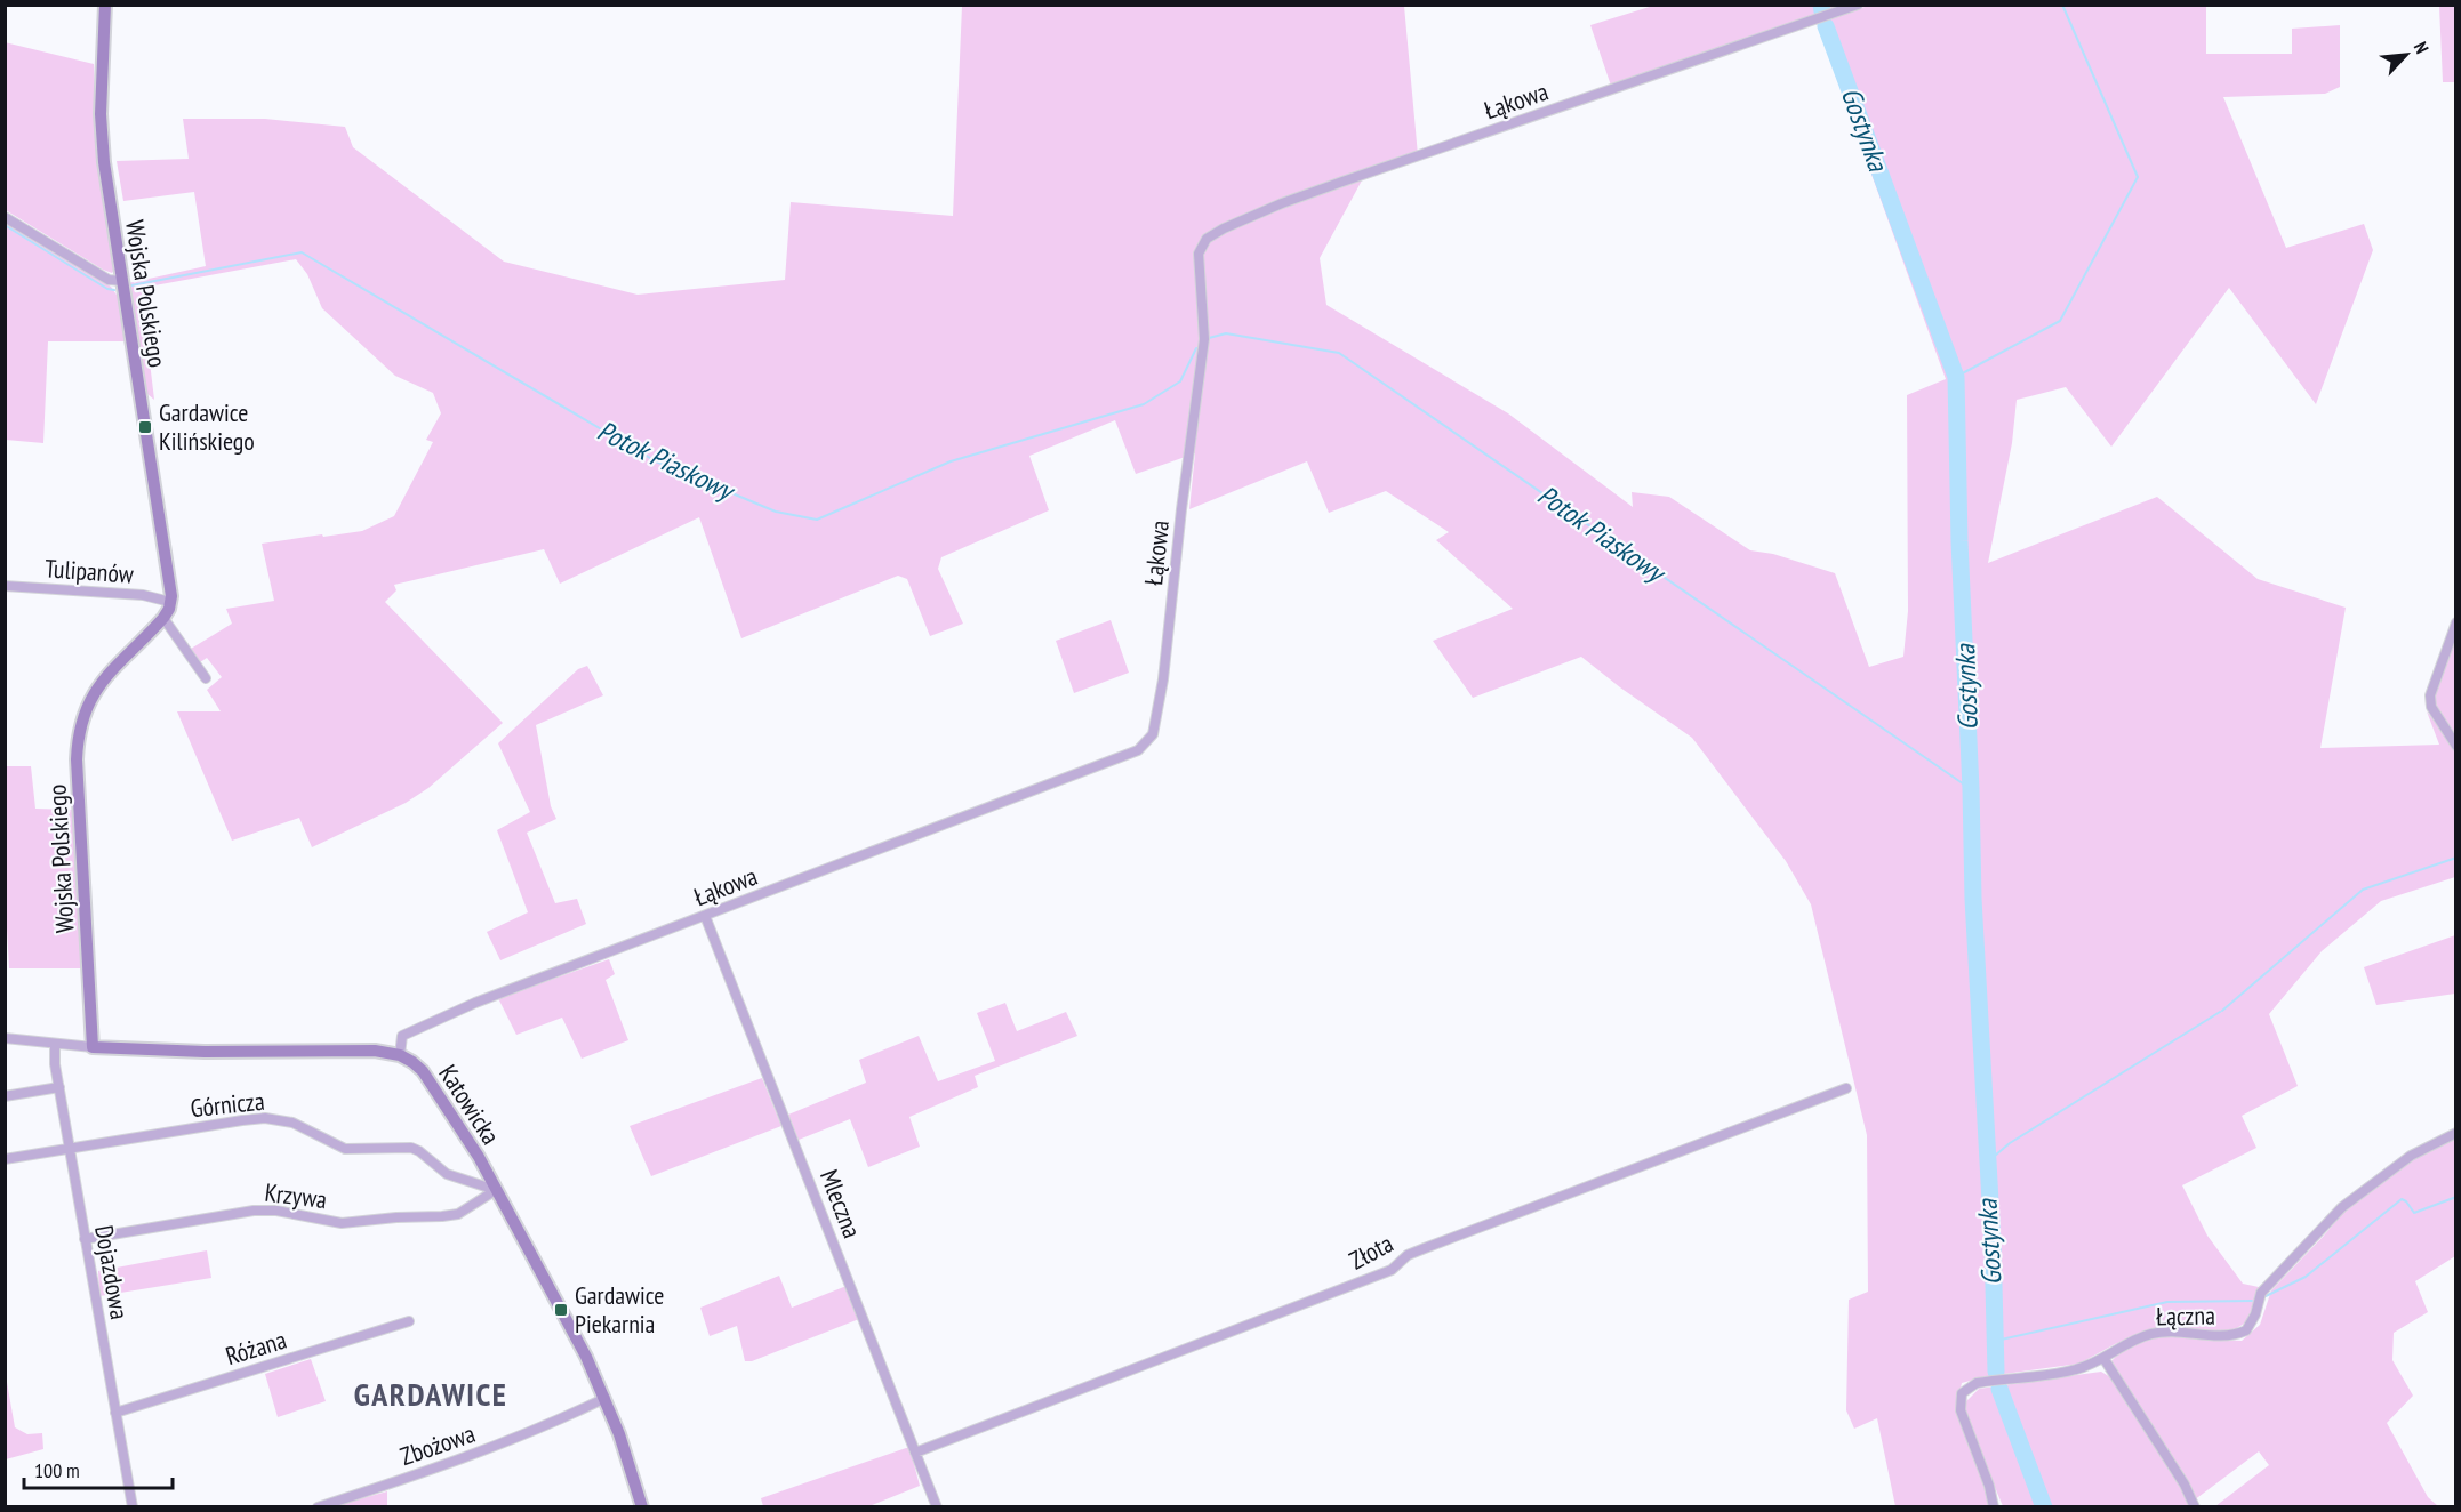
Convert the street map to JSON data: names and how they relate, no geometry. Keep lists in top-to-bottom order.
{
  "streets": {
    "street": [
      "Łąkowa",
      "Wojska Polskiego",
      "Tulipanów",
      "Górnicza",
      "Katowicka",
      "Krzywa",
      "Mleczna",
      "Złota",
      "Dojazdowa",
      "Łączna",
      "Różana",
      "Zbożowa"
    ]
  },
  "crossings": [
    ["Łąkowa", "Katowicka"],
    ["Łąkowa", "Mleczna"],
    ["Wojska Polskiego", "Tulipanów"],
    ["Wojska Polskiego", "Katowicka"],
    ["Górnicza", "Katowicka"],
    ["Górnicza", "Krzywa"],
    ["Górnicza", "Dojazdowa"],
    ["Katowicka", "Krzywa"],
    ["Katowicka", "Dojazdowa"],
    ["Katowicka", "Zbożowa"],
    ["Krzywa", "Dojazdowa"],
    ["Mleczna", "Złota"],
    ["Dojazdowa", "Różana"]
  ],
  "districts": ["GARDAWICE"],
  "water": ["Gostynka", "Potok Piaskowy"],
  "places": {
    "transit": ["Gardawice Kilińskiego", "Gardawice Piekarnia"]
  },
  "scale_bar": "100 m",
  "north": "top right"
}
